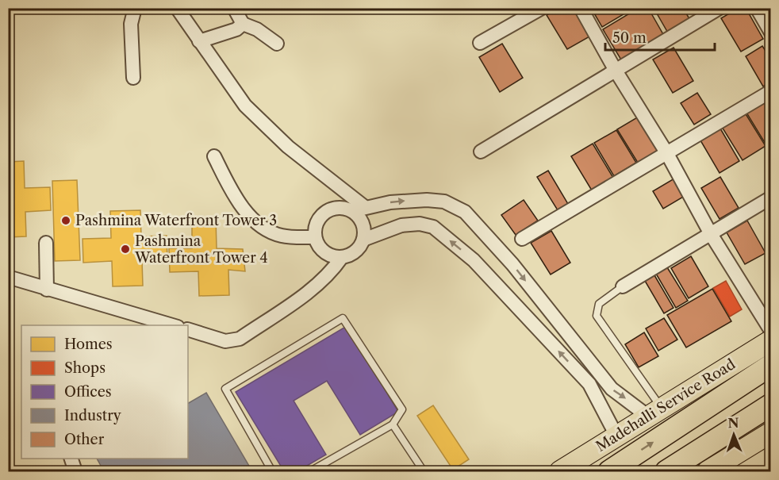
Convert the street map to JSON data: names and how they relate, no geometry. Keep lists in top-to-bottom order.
{
  "streets": {
    "main road": ["Madehalli Service Road"]
  },
  "places": ["Pashmina Waterfront Tower 3", "Pashmina Waterfront Tower 4"],
  "legend": [
    "Homes",
    "Shops",
    "Offices",
    "Industry",
    "Other"
  ],
  "scale_bar": "50 m",
  "north": "top"
}
